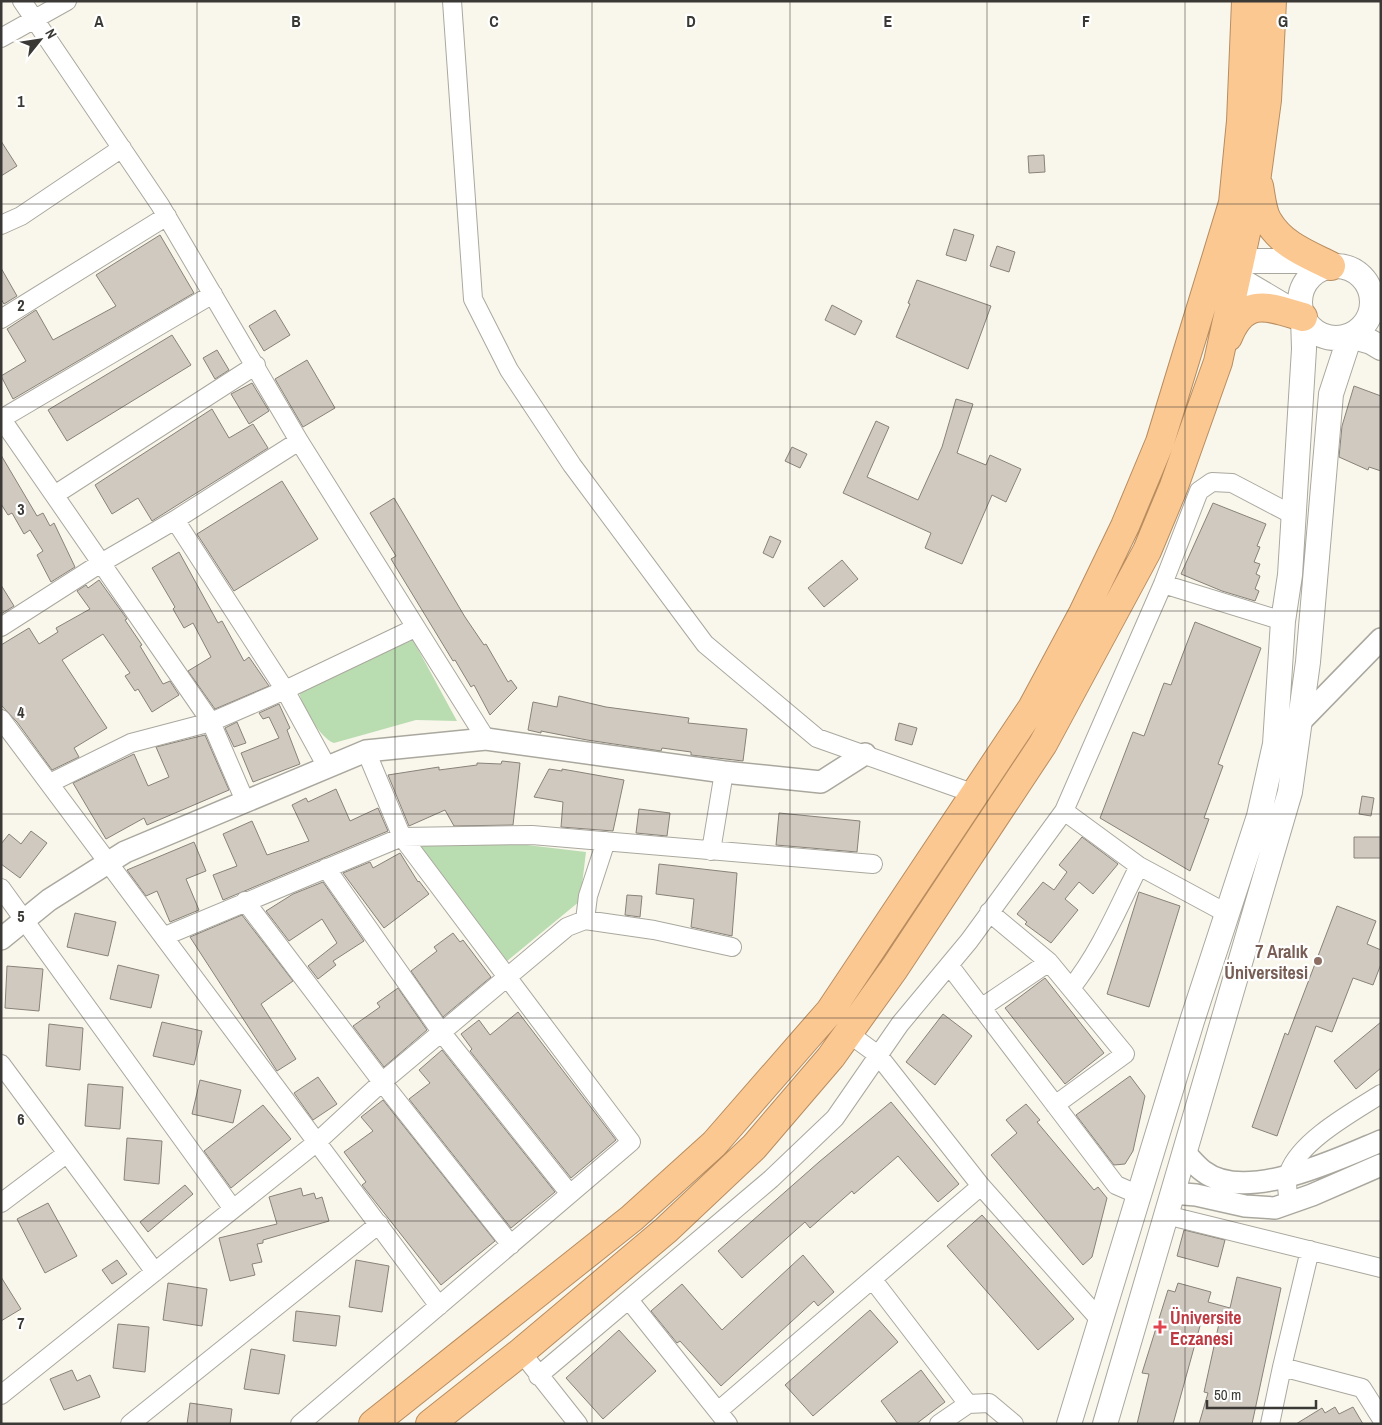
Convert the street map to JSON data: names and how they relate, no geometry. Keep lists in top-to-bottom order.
{
  "places": {
    "other": ["7 Aralık Üniversitesi"],
    "health": ["Üniversite Eczanesi"]
  },
  "scale_bar": "50 m",
  "north": "top right",
  "grid": {
    "columns": [
      "A",
      "B",
      "C",
      "D",
      "E",
      "F",
      "G"
    ],
    "rows": [
      "1",
      "2",
      "3",
      "4",
      "5",
      "6",
      "7"
    ]
  }
}
